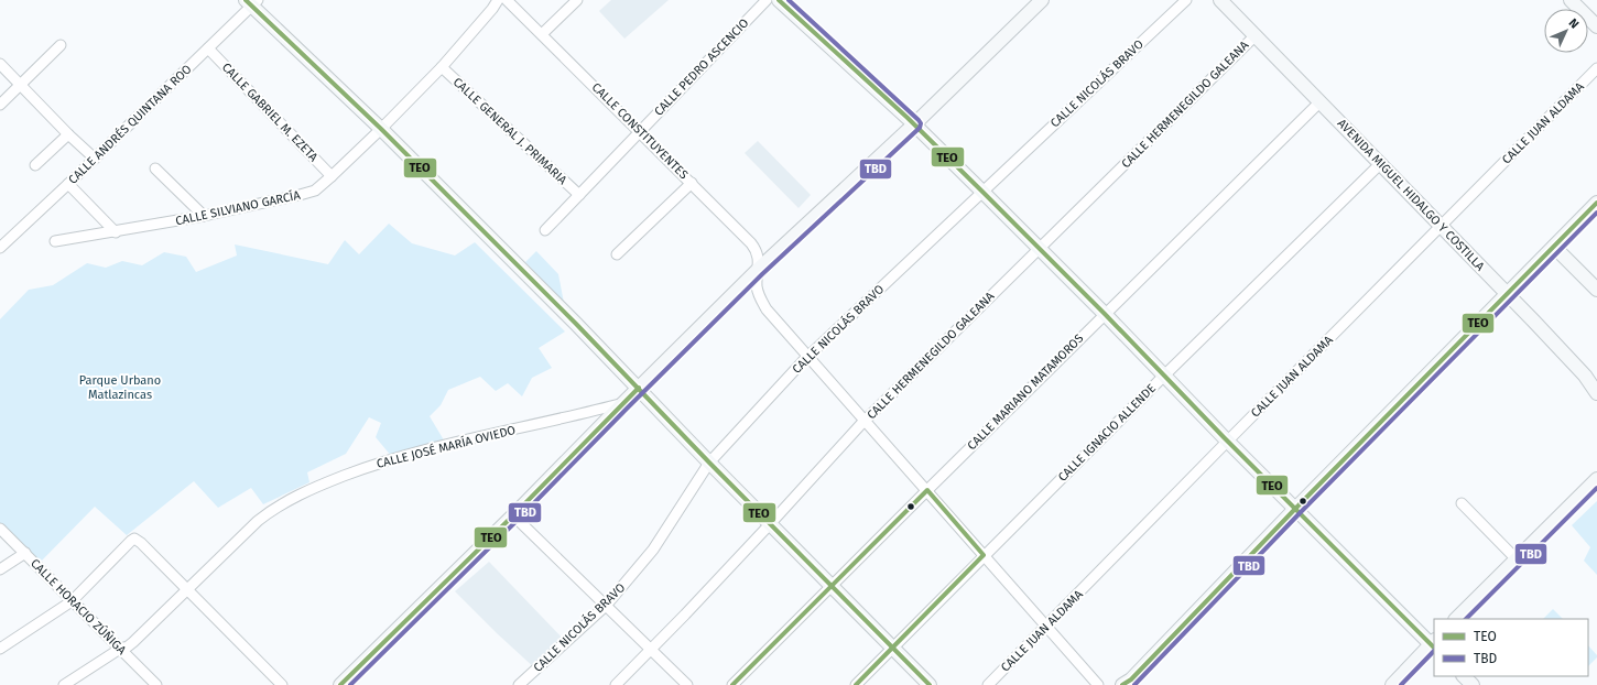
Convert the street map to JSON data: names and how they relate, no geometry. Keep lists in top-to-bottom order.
{
  "streets": {
    "main road": ["AVENIDA MIGUEL HIDALGO Y COSTILLA"],
    "street": [
      "CALLE PEDRO ASCENCIO",
      "CALLE NICOLÁS BRAVO",
      "CALLE HERMENEGILDO GALEANA",
      "CALLE GABRIEL M. EZETA",
      "CALLE JUAN ALDAMA",
      "CALLE ANDRÉS QUINTANA ROO",
      "CALLE GENERAL J. PRIMARIA",
      "CALLE CONSTITUYENTES",
      "CALLE SILVIANO GARCÍA",
      "CALLE MARIANO MATAMOROS",
      "CALLE IGNACIO ALLENDE",
      "CALLE JOSÉ MARÍA OVIEDO",
      "CALLE HORACIO ZÚÑIGA"
    ]
  },
  "crossings": [
    ["CALLE PEDRO ASCENCIO", "CALLE GENERAL J. PRIMARIA"],
    ["CALLE PEDRO ASCENCIO", "CALLE CONSTITUYENTES"],
    ["CALLE NICOLÁS BRAVO", "CALLE CONSTITUYENTES"],
    ["CALLE HERMENEGILDO GALEANA", "CALLE CONSTITUYENTES"],
    ["CALLE HERMENEGILDO GALEANA", "AVENIDA MIGUEL HIDALGO Y COSTILLA"],
    ["CALLE GABRIEL M. EZETA", "CALLE ANDRÉS QUINTANA ROO"],
    ["CALLE GABRIEL M. EZETA", "CALLE SILVIANO GARCÍA"],
    ["CALLE JUAN ALDAMA", "CALLE CONSTITUYENTES"],
    ["CALLE JUAN ALDAMA", "AVENIDA MIGUEL HIDALGO Y COSTILLA"],
    ["CALLE GENERAL J. PRIMARIA", "CALLE SILVIANO GARCÍA"],
    ["CALLE CONSTITUYENTES", "CALLE MARIANO MATAMOROS"],
    ["CALLE CONSTITUYENTES", "CALLE IGNACIO ALLENDE"],
    ["AVENIDA MIGUEL HIDALGO Y COSTILLA", "CALLE MARIANO MATAMOROS"],
    ["AVENIDA MIGUEL HIDALGO Y COSTILLA", "CALLE IGNACIO ALLENDE"],
    ["CALLE JOSÉ MARÍA OVIEDO", "CALLE HORACIO ZÚÑIGA"]
  ],
  "parks": ["Parque Urbano Matlazincas"],
  "lines": ["transit line TEO", "transit line TBD"],
  "legend": ["TEO", "TBD"],
  "north": "top right"
}
